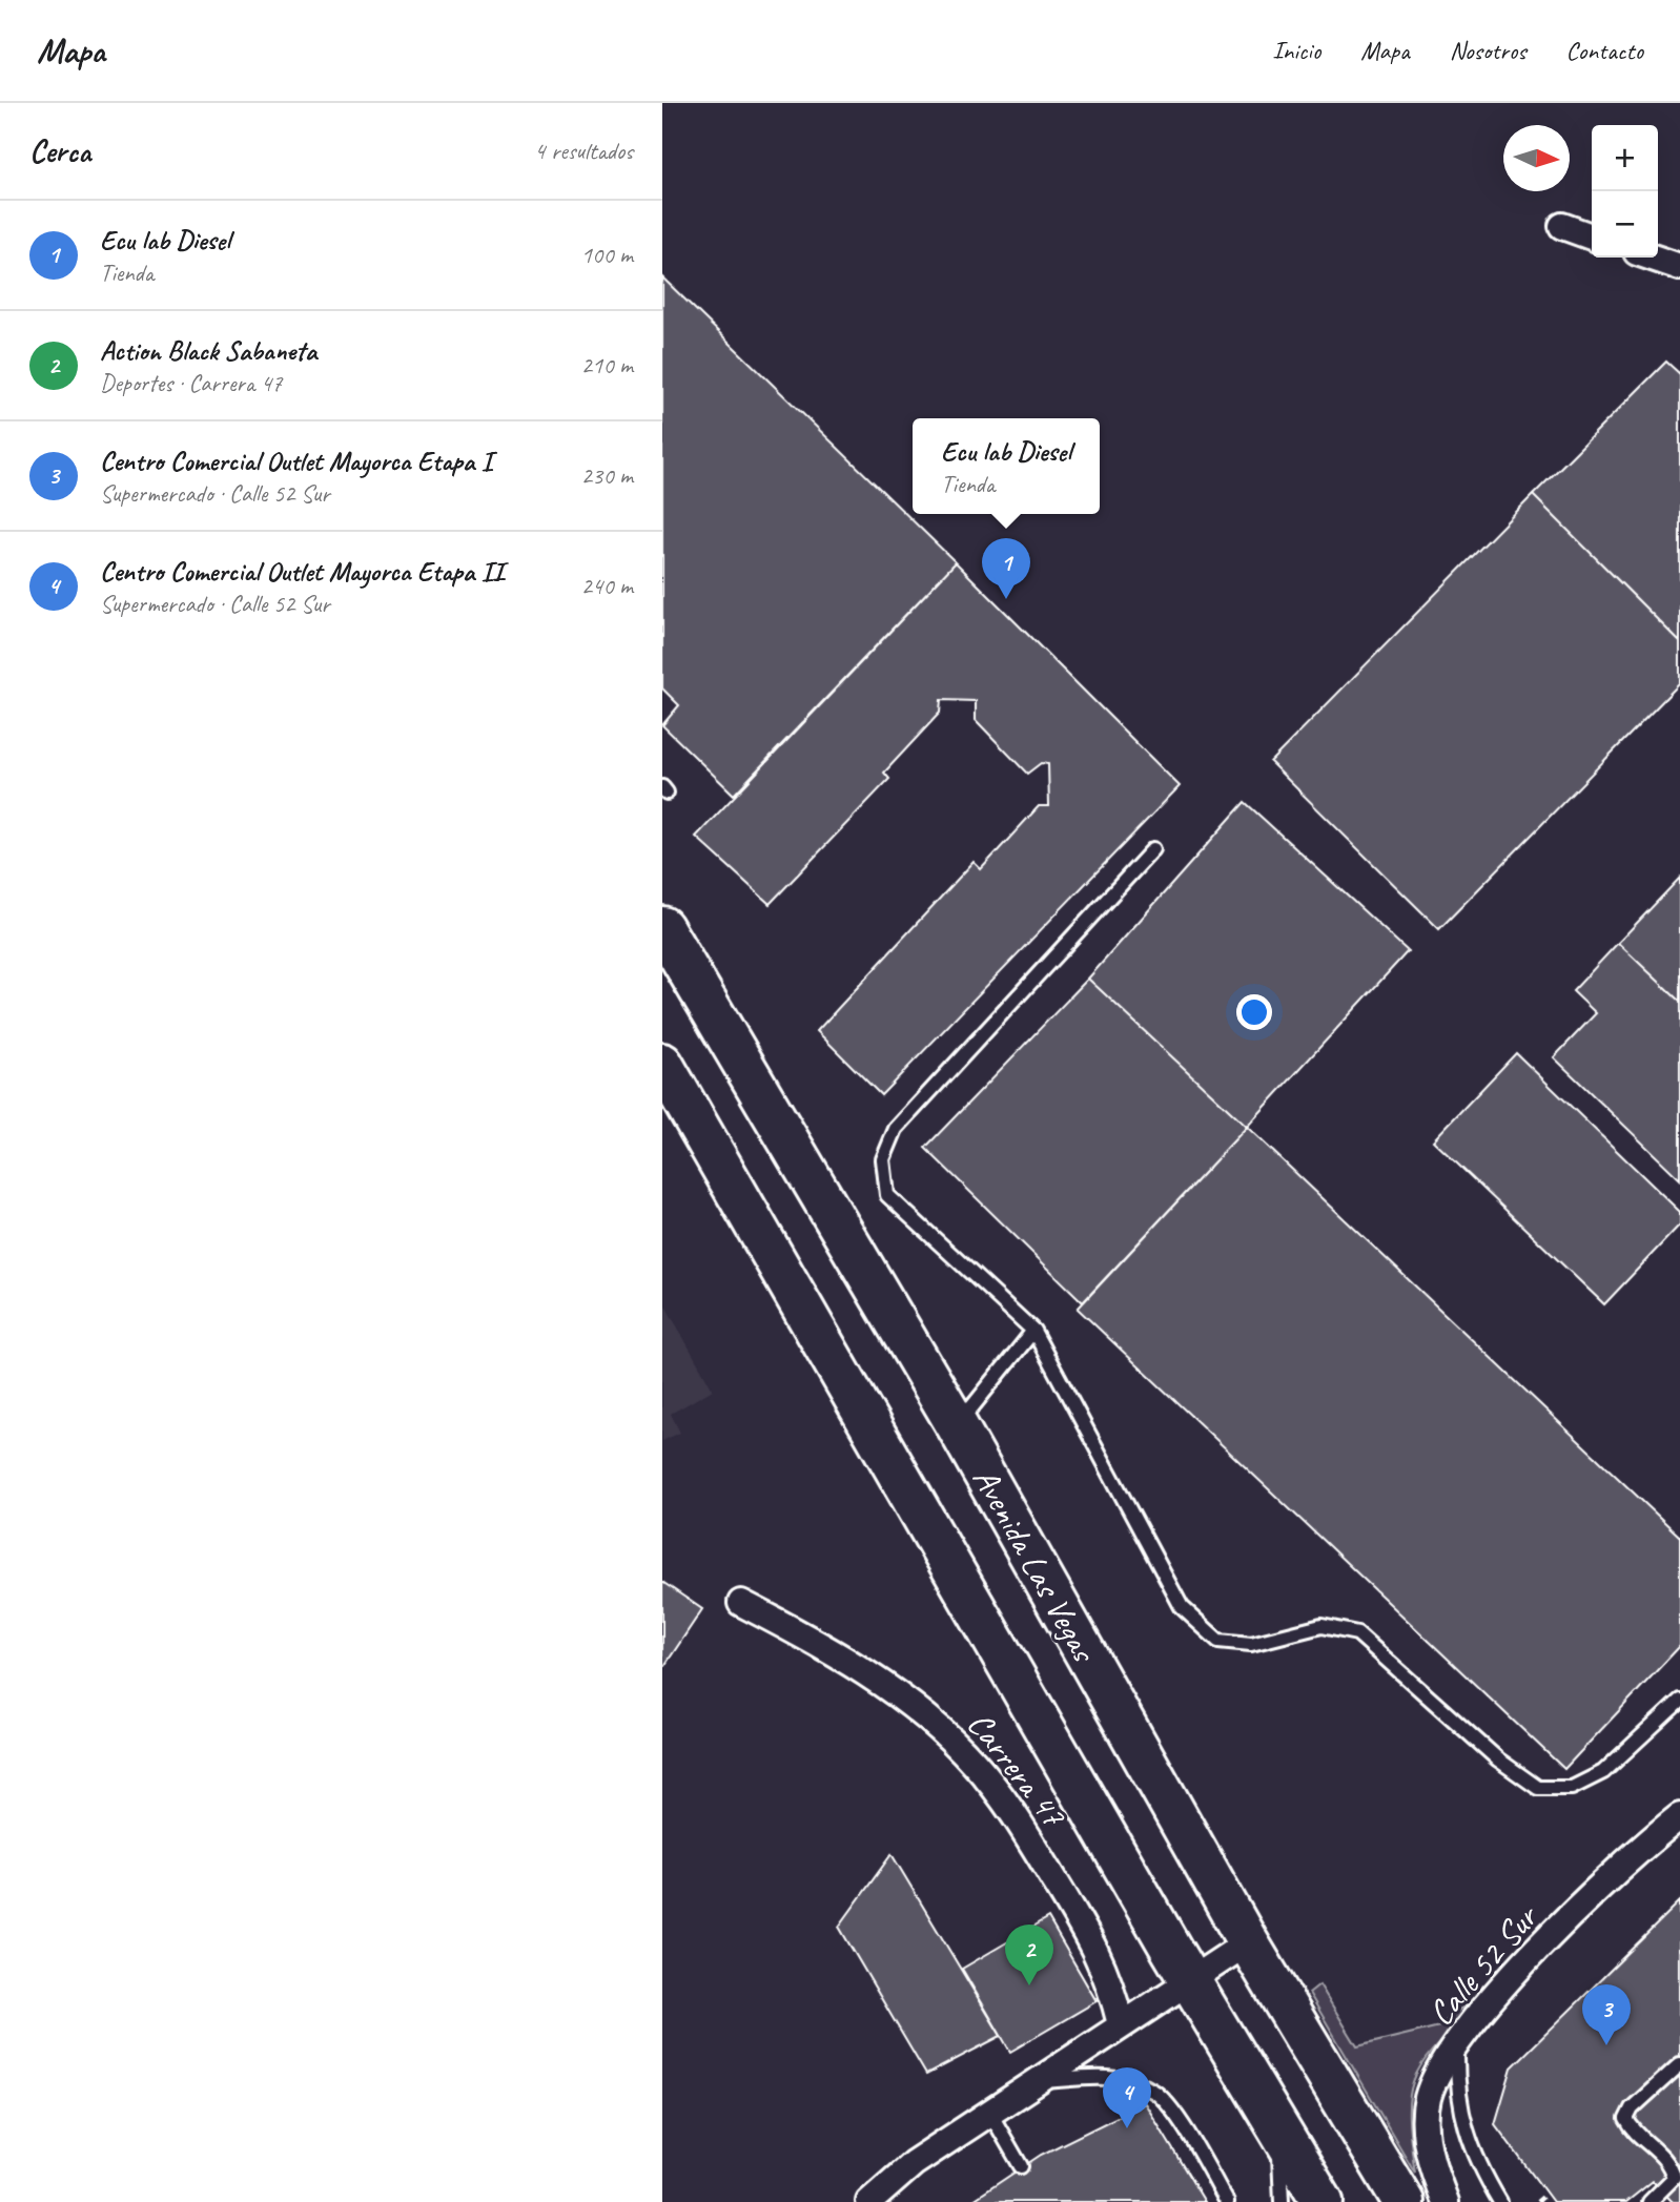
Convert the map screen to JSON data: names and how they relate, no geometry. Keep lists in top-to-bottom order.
{
  "streets": {
    "main road": ["Avenida Las Vegas"],
    "street": ["Carrera 47", "Calle 52 Sur"]
  },
  "north": "right",
  "page": {
    "header": "Mapa",
    "nav": [
      "Inicio",
      "Mapa",
      "Nosotros",
      "Contacto"
    ],
    "heading": ["Cerca", "4 resultados"],
    "map_buttons": ["+", "−"],
    "list": [
      {
        "mark": "1",
        "name": "Ecu lab Diesel",
        "note": "Tienda",
        "value": "100 m"
      },
      {
        "mark": "2",
        "name": "Action Black Sabaneta",
        "note": "Deportes · Carrera 47",
        "value": "210 m"
      },
      {
        "mark": "3",
        "name": "Centro Comercial Outlet Mayorca Etapa I",
        "note": "Supermercado · Calle 52 Sur",
        "value": "230 m"
      },
      {
        "mark": "4",
        "name": "Centro Comercial Outlet Mayorca Etapa II",
        "note": "Supermercado · Calle 52 Sur",
        "value": "240 m"
      }
    ],
    "popup": ["Ecu lab Diesel", "Tienda"],
    "pins": [
      "1",
      "2",
      "3",
      "4"
    ]
  }
}
